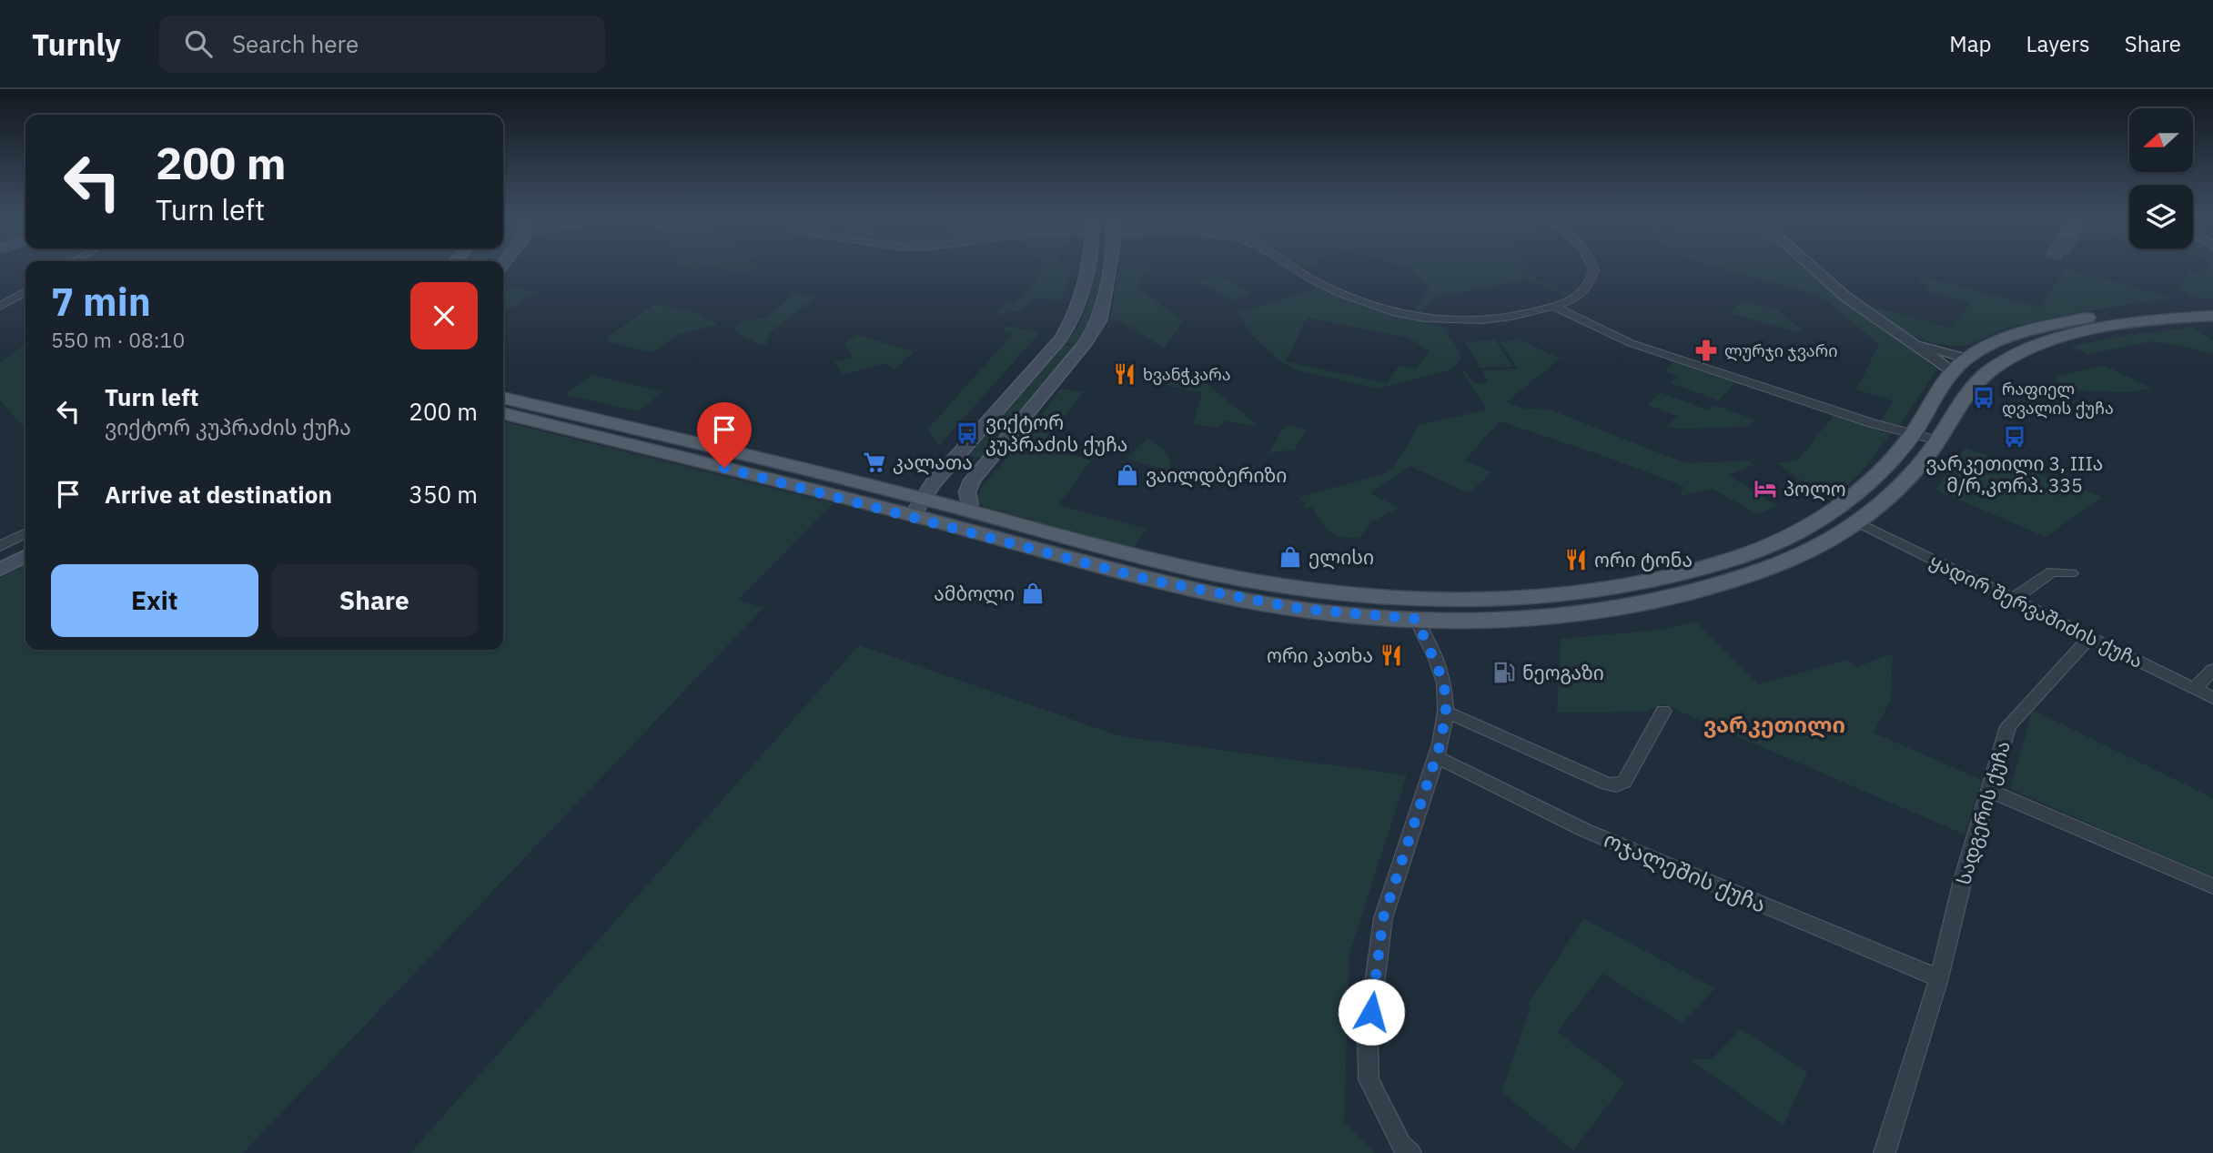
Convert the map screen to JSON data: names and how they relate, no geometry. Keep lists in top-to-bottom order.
{
  "streets": {
    "street": ["ყადირ შერვაშიძის ქუჩა", "სადგერის ქუჩა", "ოჯალეშის ქუჩა"]
  },
  "crossings": [
    ["ყადირ შერვაშიძის ქუჩა", "სადგერის ქუჩა"],
    ["სადგერის ქუჩა", "ოჯალეშის ქუჩა"]
  ],
  "districts": ["ვარკეთილი"],
  "places": {
    "pharmacy": ["ლურჯი ჯვარი"],
    "restaurant": ["ხვანჭკარა", "ორი ტონა", "ორი კათხა"],
    "bus stop": ["რაფიელ დვალის ქუჩა", "ვიქტორ კუპრაძის ქუჩა", "ვარკეთილი 3, IIIა მ/რ,კორპ. 335"],
    "supermarket": ["კალათა"],
    "shop": ["ვაილდბერიზი", "ელისი", "ამბოლი"],
    "hotel": ["პოლო"],
    "fuel station": ["ნეოგაზი"]
  },
  "north": "left",
  "page": {
    "header": "Turnly",
    "search": "Search here",
    "nav": ["Map", "Layers", "Share"],
    "turn": ["200 m", "Turn left"],
    "heading": ["7 min", "550 m · 08:10"],
    "list": [
      {
        "name": "Turn left",
        "note": "ვიქტორ კუპრაძის ქუჩა",
        "value": "200 m"
      },
      {
        "name": "Arrive at destination",
        "value": "350 m"
      }
    ],
    "buttons": ["Exit", "Share"]
  }
}
